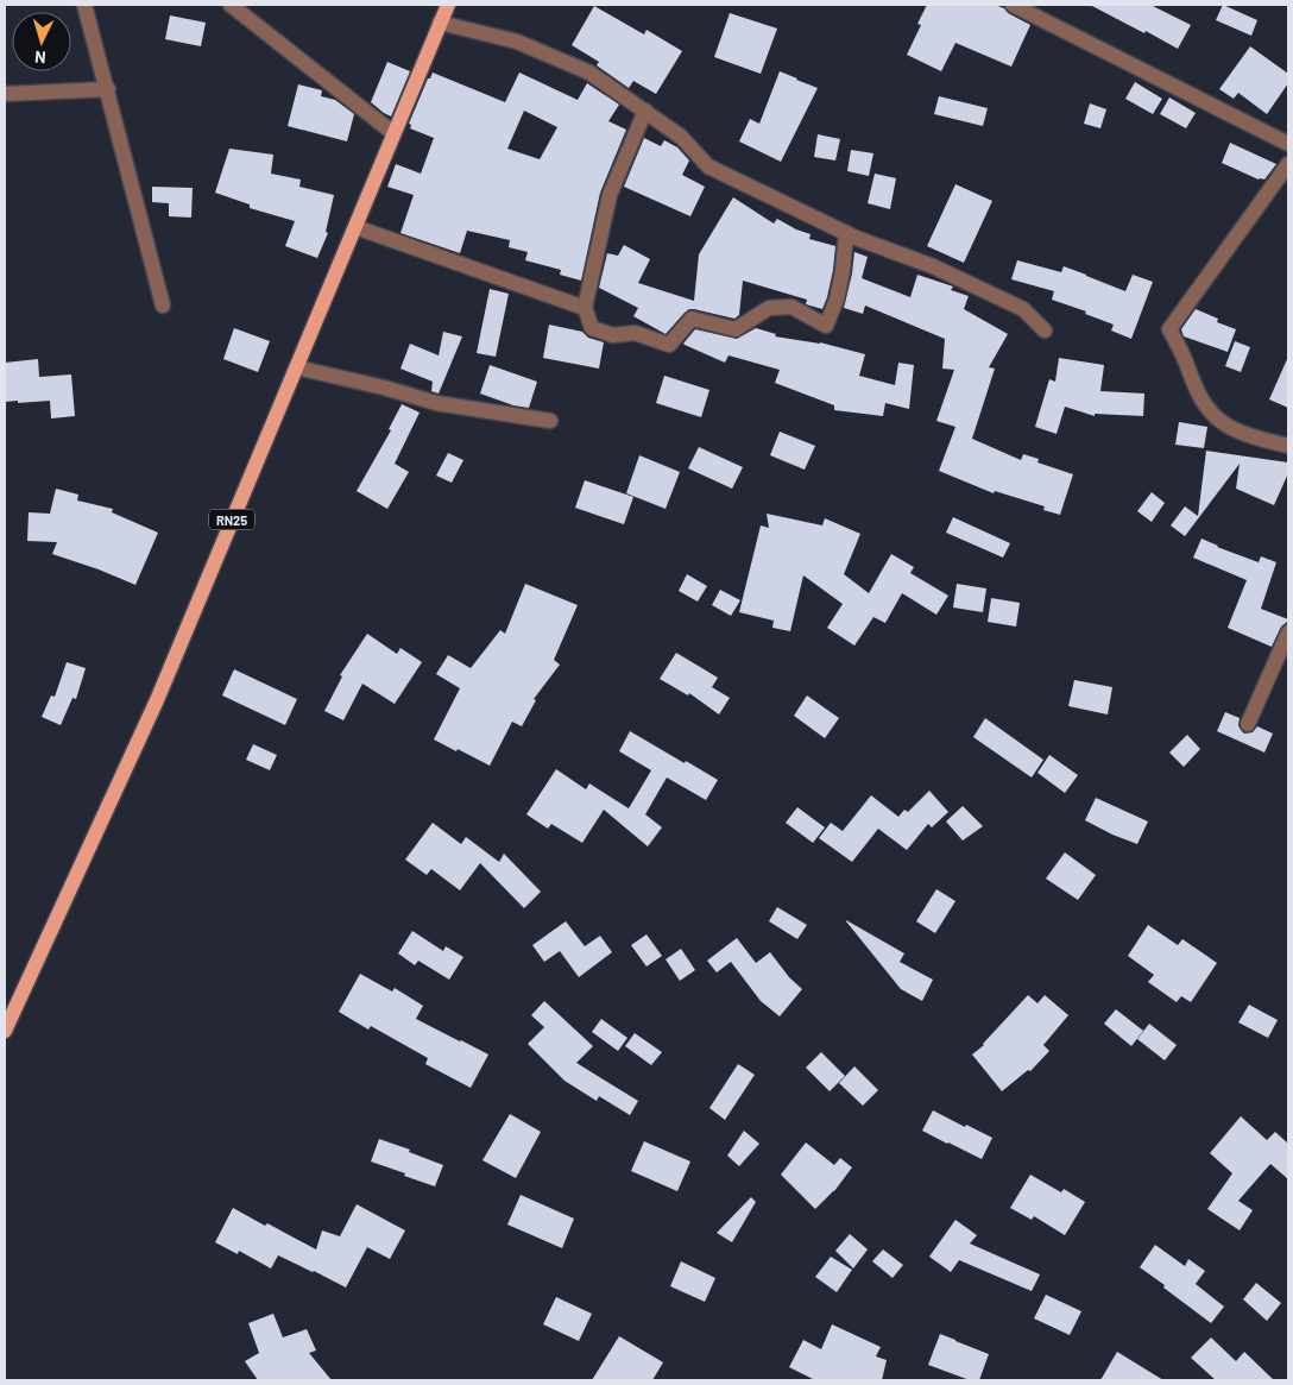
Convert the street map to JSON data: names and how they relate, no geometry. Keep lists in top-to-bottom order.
{
  "streets": {
    "main road": ["RN25"]
  },
  "north": "bottom"
}
